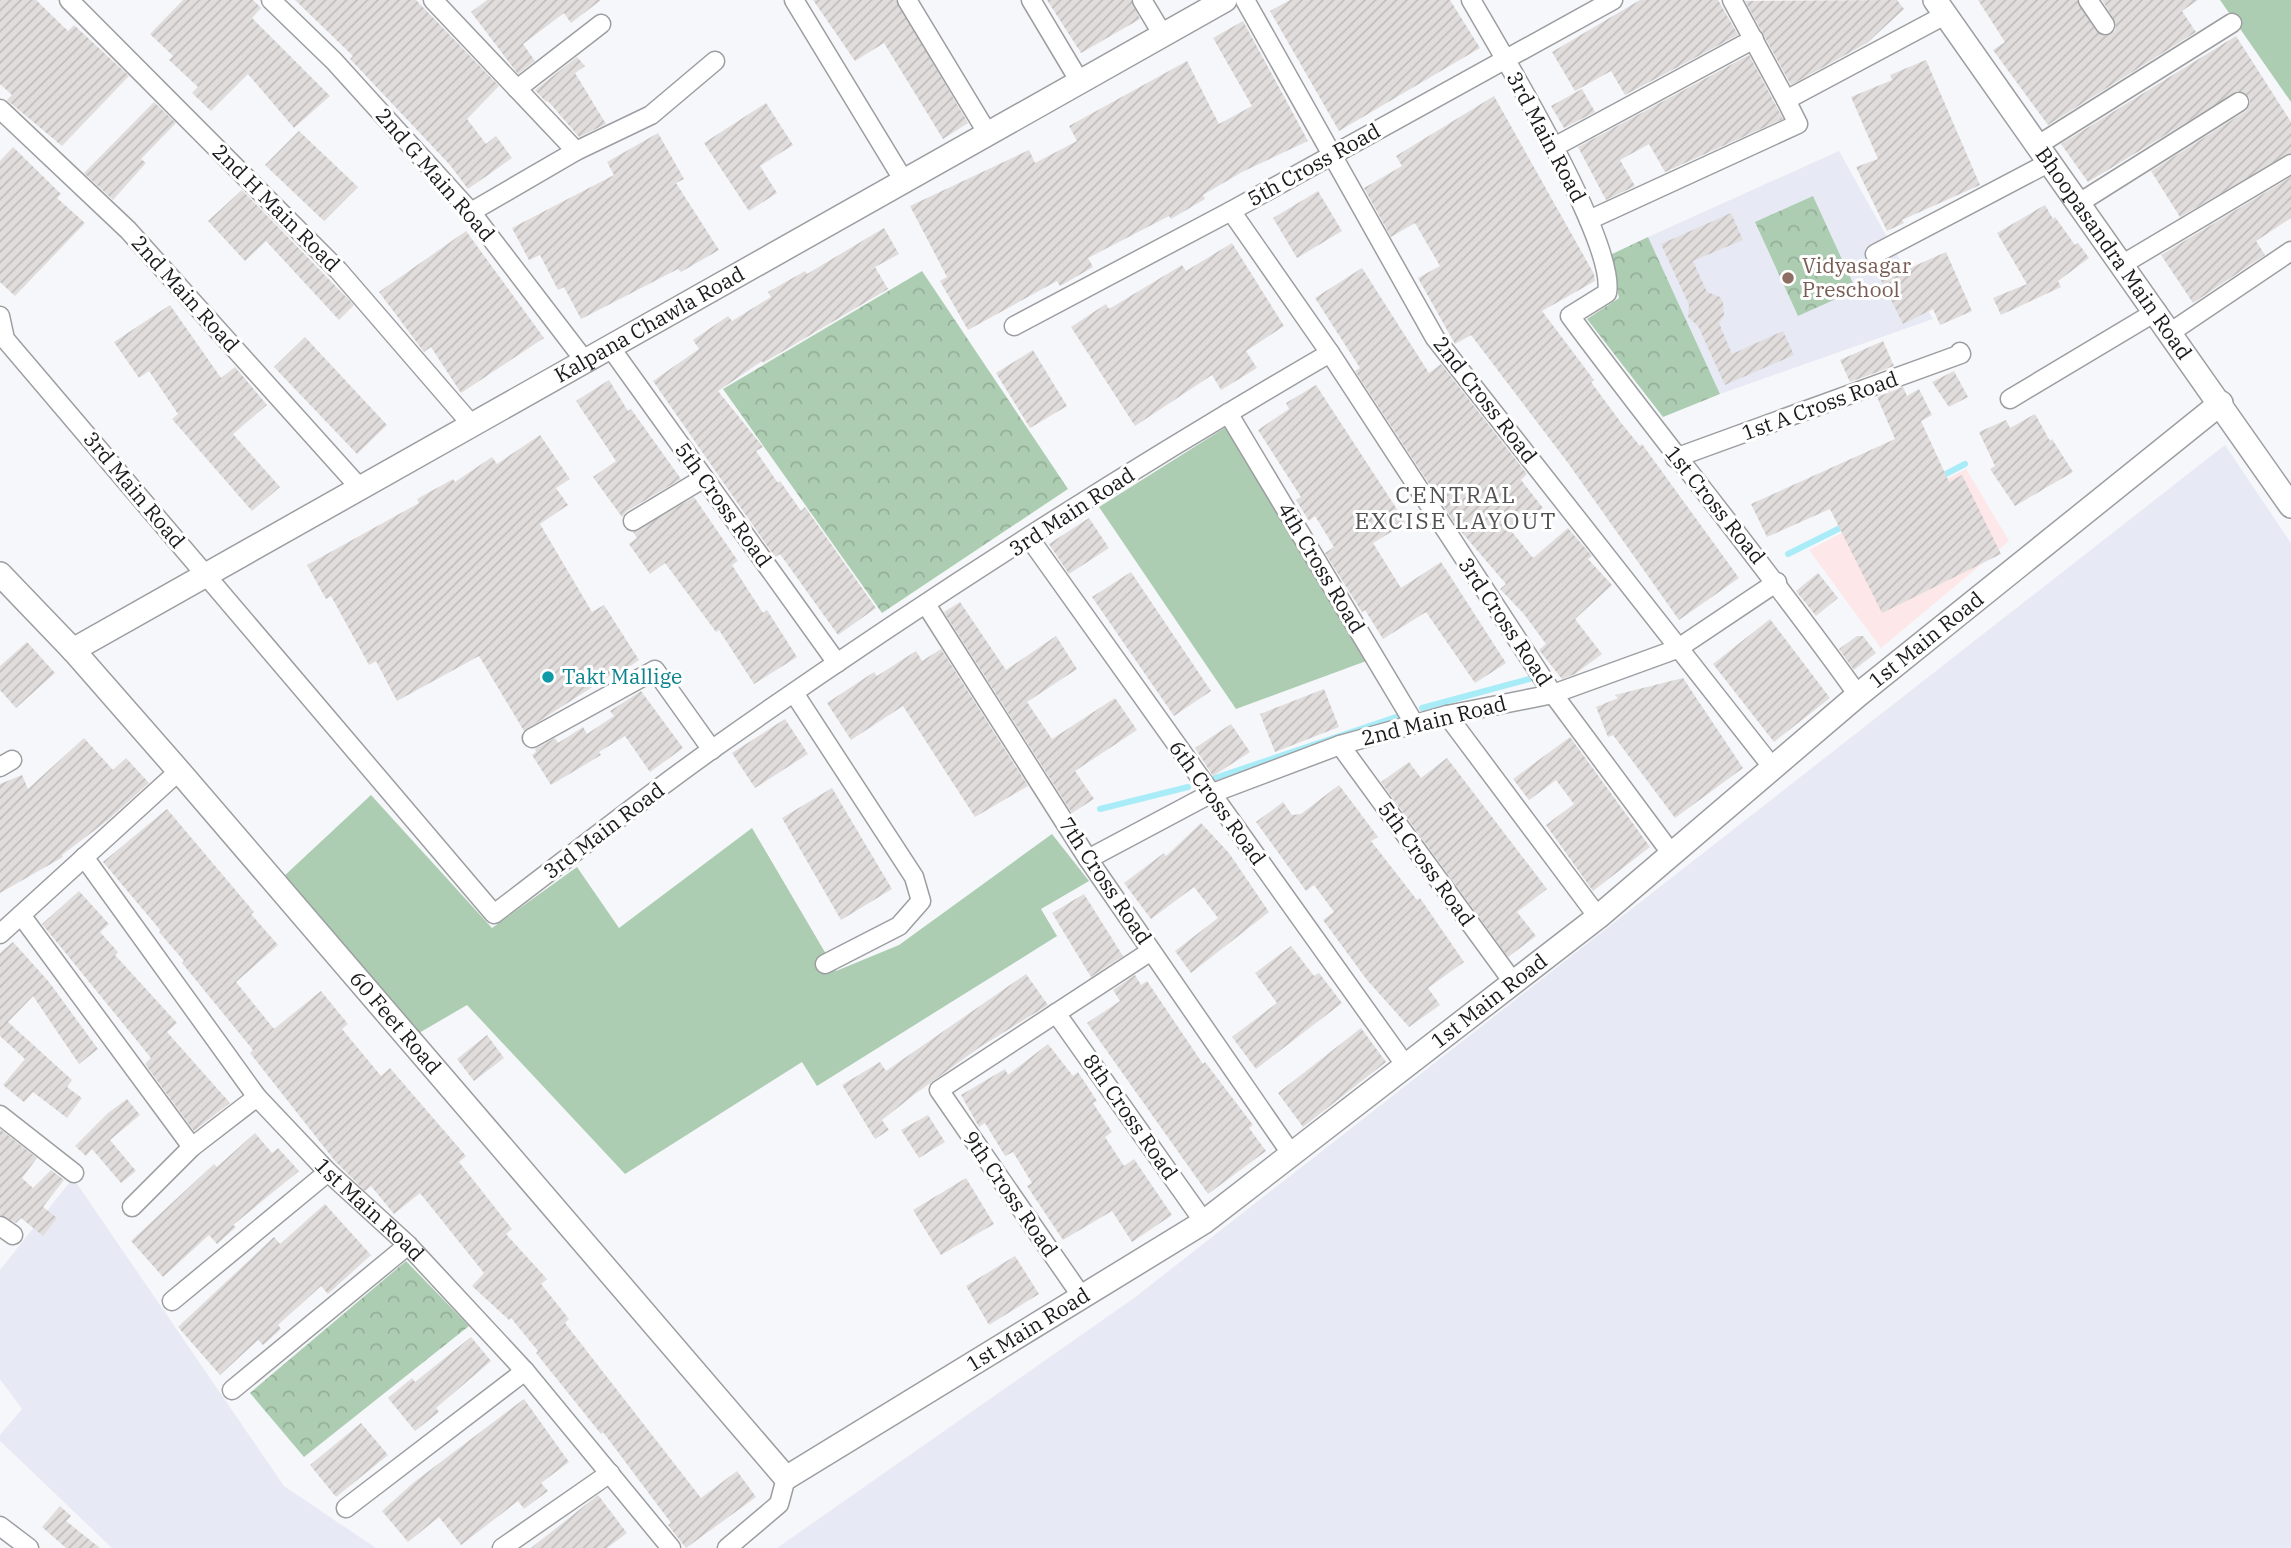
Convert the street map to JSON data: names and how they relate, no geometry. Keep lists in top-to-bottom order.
{
  "streets": {
    "street": [
      "3rd Main Road",
      "5th Cross Road",
      "2nd G Main Road",
      "2nd H Main Road",
      "Bhoopasandra Main Road",
      "2nd Main Road",
      "Kalpana Chawla Road",
      "2nd Cross Road",
      "1st A Cross Road",
      "1st Cross Road",
      "4th Cross Road",
      "3rd Cross Road",
      "1st Main Road",
      "6th Cross Road",
      "7th Cross Road",
      "60 Feet Road",
      "8th Cross Road",
      "9th Cross Road"
    ]
  },
  "crossings": [
    ["3rd Main Road", "5th Cross Road"],
    ["3rd Main Road", "Kalpana Chawla Road"],
    ["3rd Main Road", "1st Cross Road"],
    ["3rd Main Road", "4th Cross Road"],
    ["3rd Main Road", "3rd Cross Road"],
    ["3rd Main Road", "6th Cross Road"],
    ["3rd Main Road", "7th Cross Road"],
    ["5th Cross Road", "2nd Main Road"],
    ["5th Cross Road", "Kalpana Chawla Road"],
    ["5th Cross Road", "2nd Cross Road"],
    ["5th Cross Road", "3rd Cross Road"],
    ["5th Cross Road", "1st Main Road"],
    ["2nd G Main Road", "Kalpana Chawla Road"],
    ["2nd H Main Road", "Kalpana Chawla Road"],
    ["Bhoopasandra Main Road", "1st Main Road"],
    ["2nd Main Road", "Kalpana Chawla Road"],
    ["2nd Main Road", "2nd Cross Road"],
    ["2nd Main Road", "1st Cross Road"],
    ["2nd Main Road", "4th Cross Road"],
    ["2nd Main Road", "3rd Cross Road"],
    ["2nd Main Road", "6th Cross Road"],
    ["2nd Main Road", "7th Cross Road"],
    ["Kalpana Chawla Road", "60 Feet Road"],
    ["2nd Cross Road", "1st Main Road"],
    ["1st A Cross Road", "1st Cross Road"],
    ["1st Cross Road", "1st Main Road"],
    ["3rd Cross Road", "1st Main Road"],
    ["1st Main Road", "6th Cross Road"],
    ["1st Main Road", "7th Cross Road"],
    ["1st Main Road", "60 Feet Road"],
    ["1st Main Road", "8th Cross Road"],
    ["1st Main Road", "9th Cross Road"],
    ["8th Cross Road", "9th Cross Road"]
  ],
  "districts": ["CENTRAL EXCISE LAYOUT"],
  "places": ["Vidyasagar Preschool", "Takt Mallige"]
}
